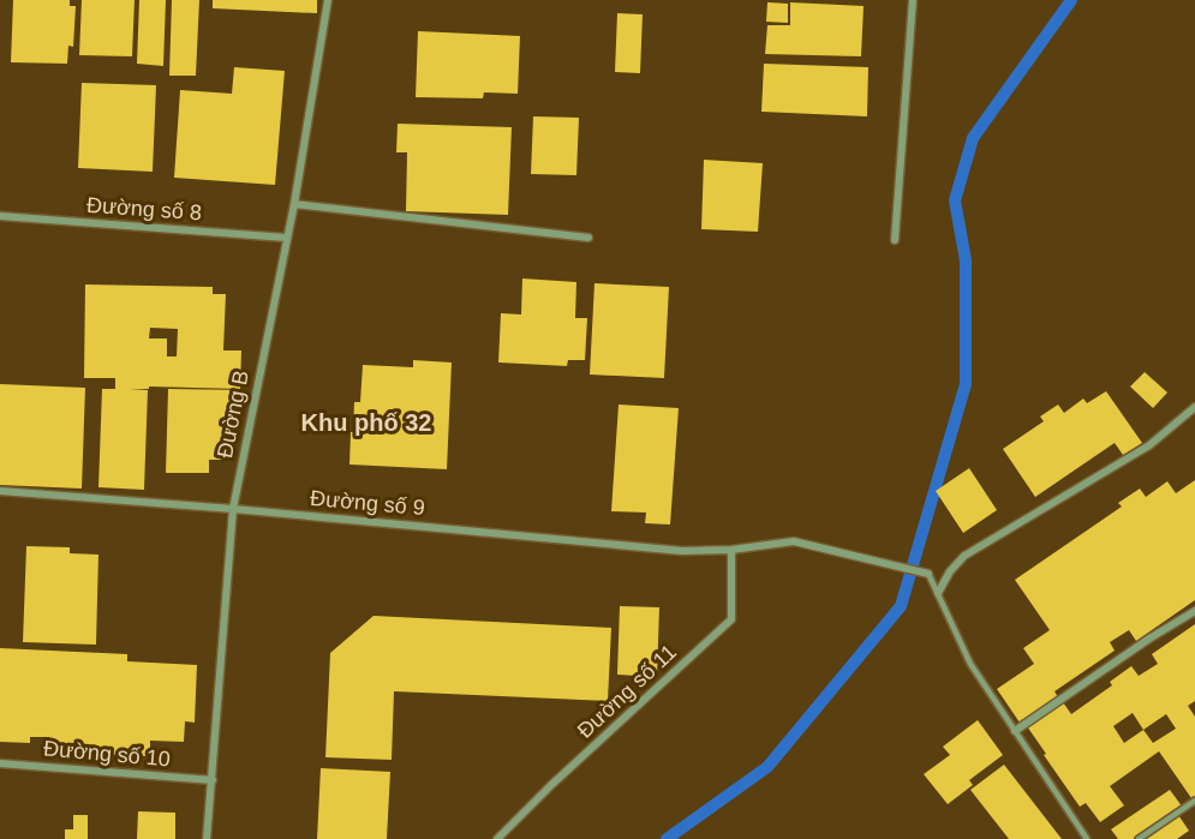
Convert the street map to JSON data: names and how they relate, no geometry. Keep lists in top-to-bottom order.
{
  "streets": {
    "street": [
      "Đường số 8",
      "Đường B",
      "Đường số 9",
      "Đường số 11",
      "Đường số 10"
    ]
  },
  "crossings": [
    ["Đường số 8", "Đường B"],
    ["Đường B", "Đường số 9"],
    ["Đường B", "Đường số 10"],
    ["Đường số 9", "Đường số 11"]
  ],
  "districts": ["Khu phố 32"]
}
